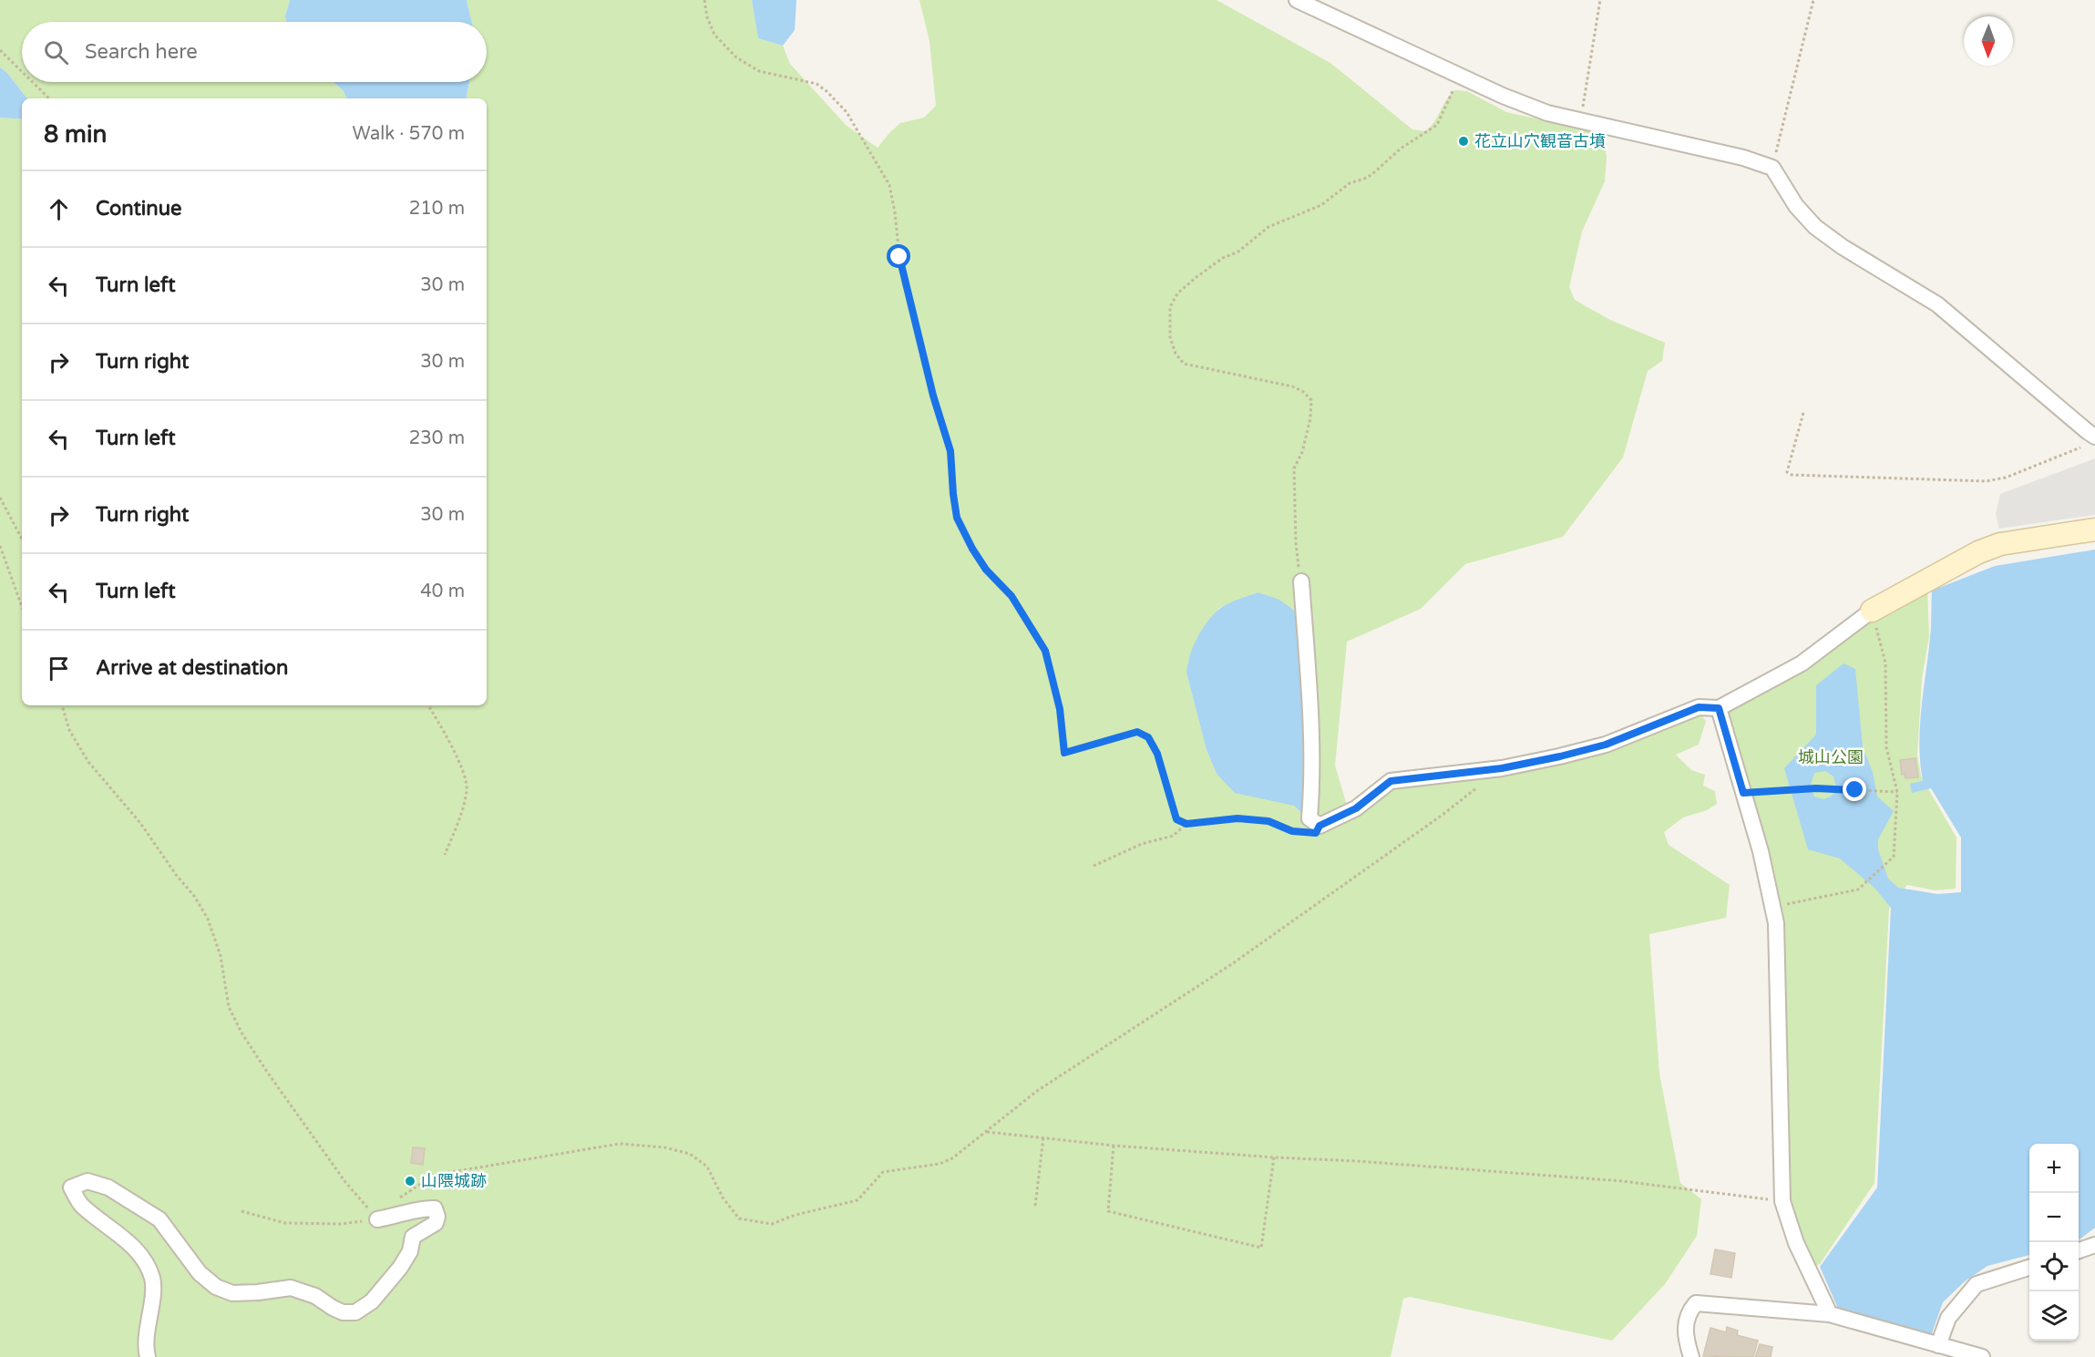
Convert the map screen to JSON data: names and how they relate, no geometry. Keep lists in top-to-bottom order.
{
  "parks": ["城山公園"],
  "places": ["花立山穴観音古墳", "山隈城跡"],
  "north": "bottom",
  "page": {
    "search": "Search here",
    "heading": ["8 min", "Walk · 570 m"],
    "list": [
      ["Continue", "210 m"],
      ["Turn left", "30 m"],
      ["Turn right", "30 m"],
      ["Turn left", "230 m"],
      ["Turn right", "30 m"],
      ["Turn left", "40 m"],
      "Arrive at destination"
    ],
    "map_buttons": ["+", "−"]
  }
}
